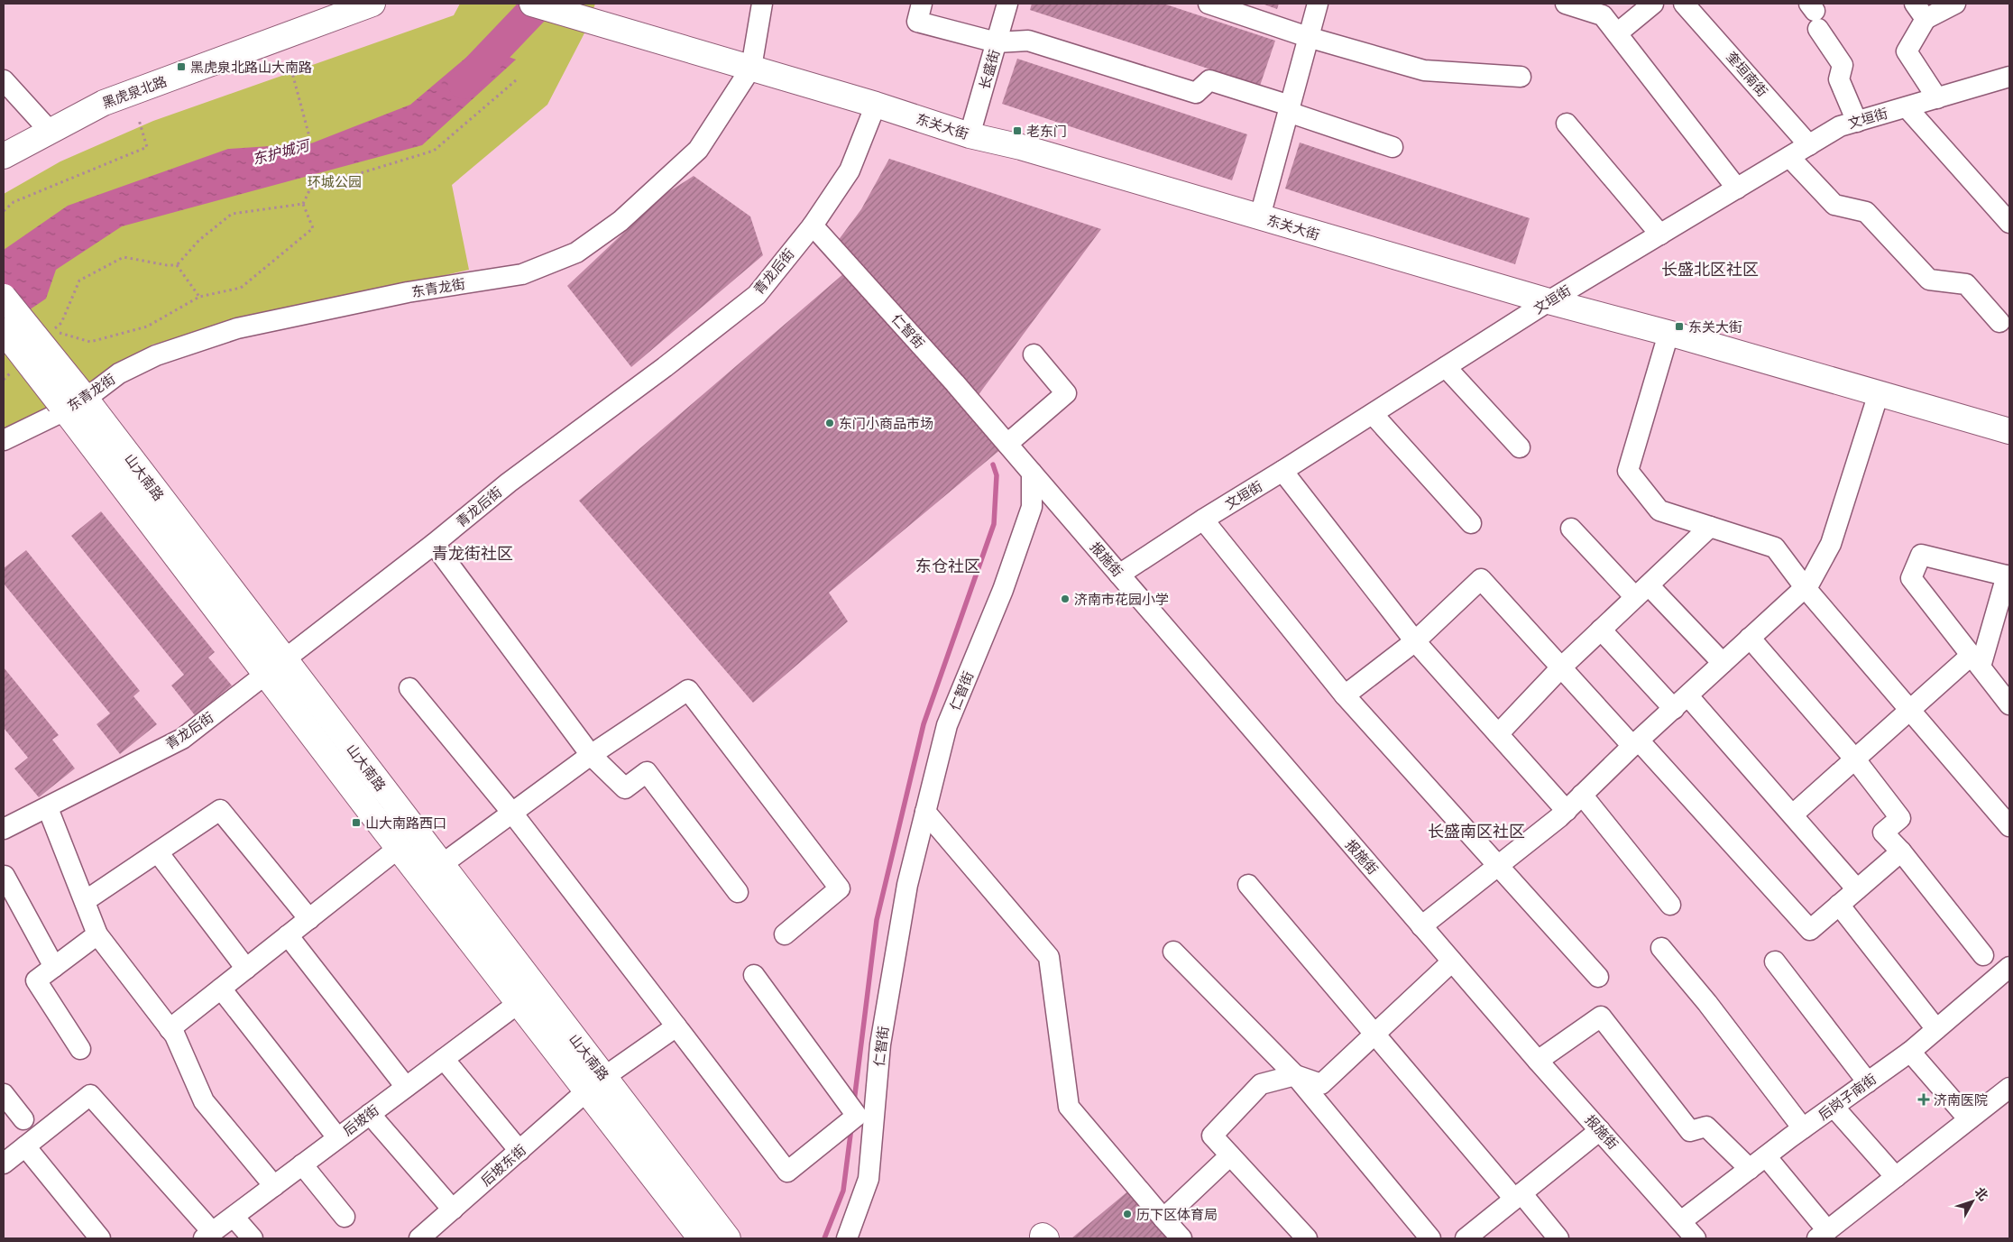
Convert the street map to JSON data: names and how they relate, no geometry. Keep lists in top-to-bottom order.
{
  "streets": {
    "main road": ["黑虎泉北路", "东关大街", "山大南路"],
    "street": [
      "长盛街",
      "奎垣南街",
      "文垣街",
      "青龙后街",
      "东青龙街",
      "仁智街",
      "报施街",
      "后岗子南街",
      "后坡街",
      "后坡东街"
    ]
  },
  "crossings": [
    ["长盛街", "东关大街"],
    ["奎垣南街", "文垣街"],
    ["文垣街", "东关大街"],
    ["文垣街", "报施街"],
    ["东关大街", "青龙后街"],
    ["东关大街", "东青龙街"],
    ["青龙后街", "仁智街"],
    ["青龙后街", "山大南路"],
    ["东青龙街", "山大南路"],
    ["仁智街", "报施街"],
    ["山大南路", "后坡街"],
    ["山大南路", "后坡东街"],
    ["报施街", "后岗子南街"]
  ],
  "districts": [
    "长盛北区社区",
    "青龙街社区",
    "东仓社区",
    "长盛南区社区"
  ],
  "water": ["东护城河"],
  "parks": ["环城公园"],
  "places": {
    "transit": [
      "黑虎泉北路山大南路",
      "老东门",
      "东关大街",
      "山大南路西口"
    ],
    "other": ["东门小商品市场", "济南市花园小学", "历下区体育局"],
    "health": ["济南医院"]
  },
  "north": "top right"
}
